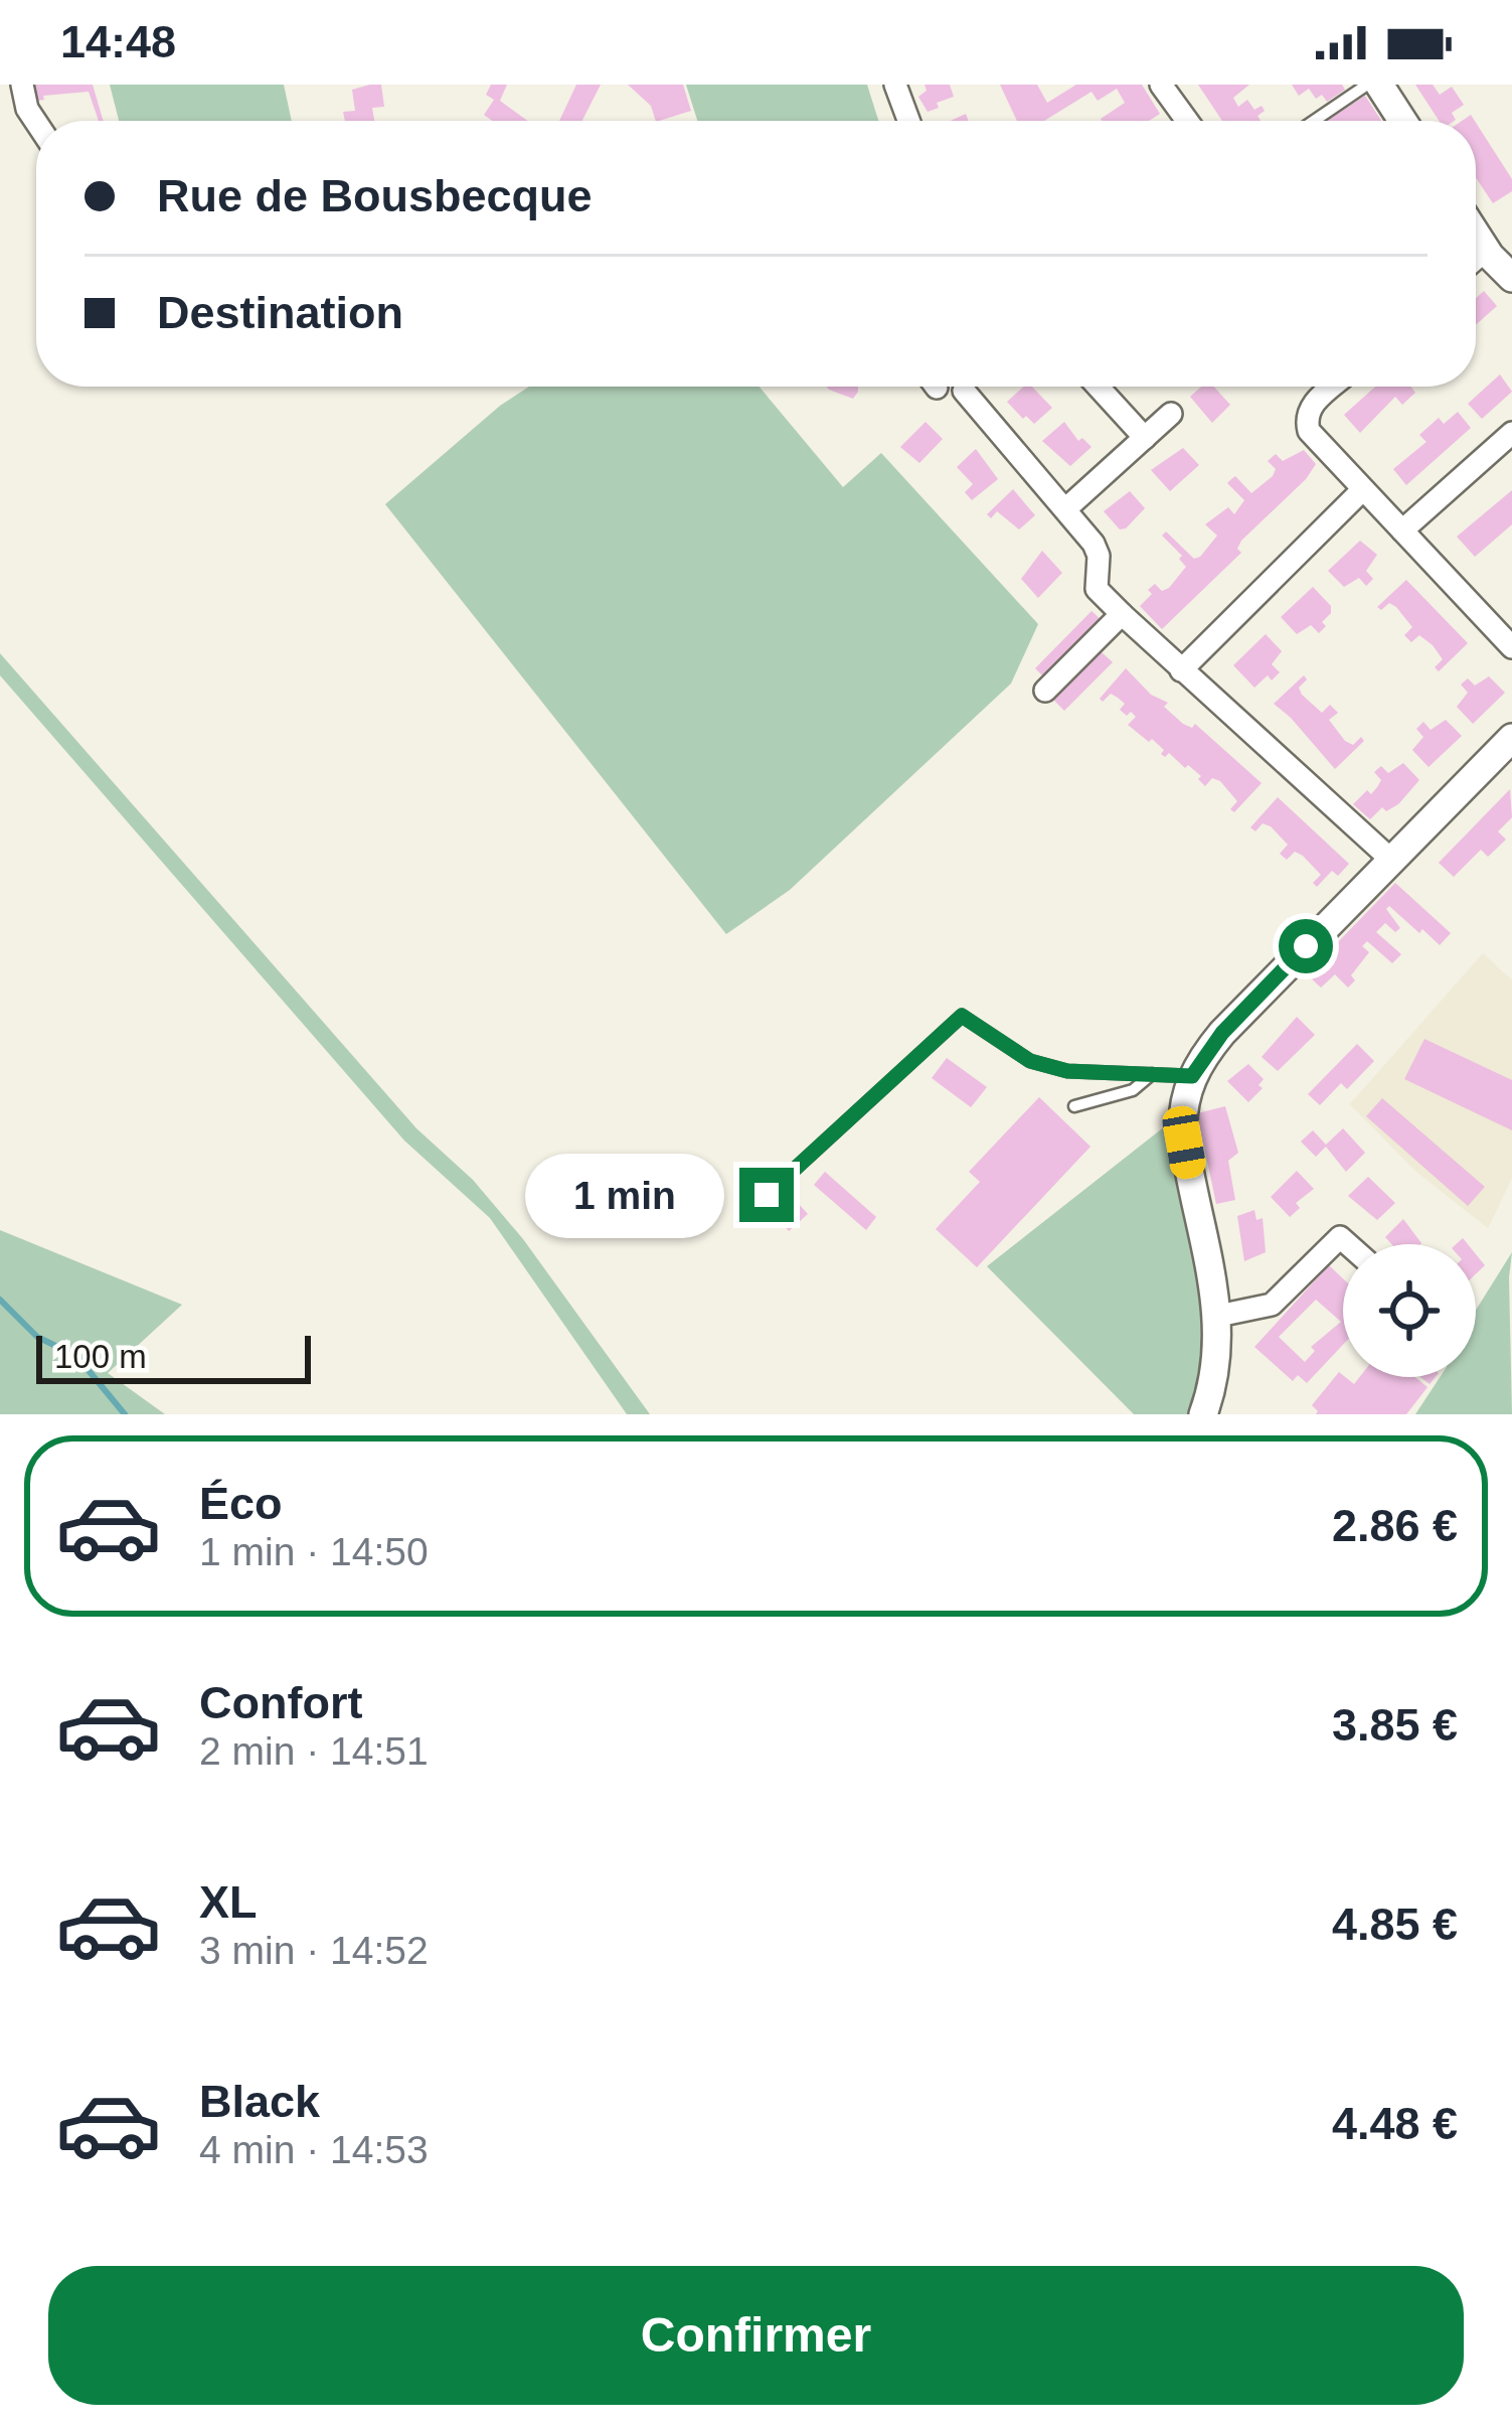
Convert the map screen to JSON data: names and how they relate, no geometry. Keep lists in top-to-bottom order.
{
  "scale_bar": "100 m",
  "page": {
    "status": "14:48",
    "banner": ["Rue de Bousbecque", "Destination"],
    "bubble": "1 min",
    "scale": "100 m",
    "list": [
      {
        "name": "Éco",
        "note": "1 min · 14:50",
        "value": "2.86 €"
      },
      {
        "name": "Confort",
        "note": "2 min · 14:51",
        "value": "3.85 €"
      },
      {
        "name": "XL",
        "note": "3 min · 14:52",
        "value": "4.85 €"
      },
      {
        "name": "Black",
        "note": "4 min · 14:53",
        "value": "4.48 €"
      }
    ],
    "buttons": "Confirmer"
  }
}
